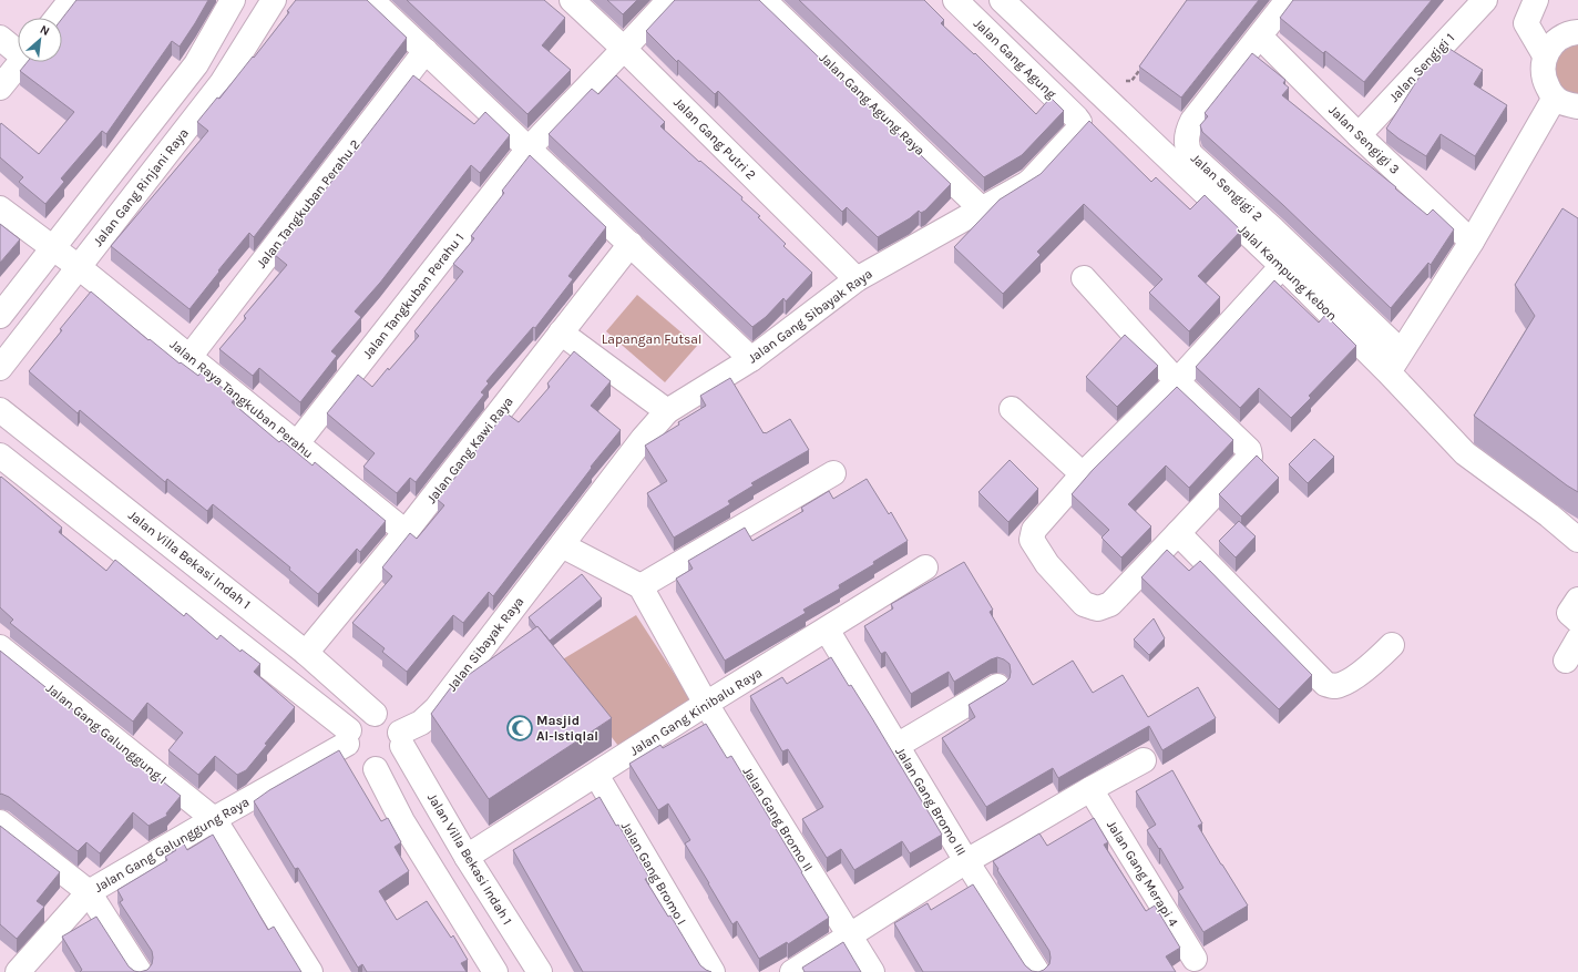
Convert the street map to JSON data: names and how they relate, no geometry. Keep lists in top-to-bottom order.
{
  "streets": {
    "street": [
      "Jalan Gang Agung",
      "Jalan Sengigi 1",
      "Jalan Gang Agung Raya",
      "Jalan Gang Putri 2",
      "Jalan Sengigi 3",
      "Jalan Gang Rinjani Raya",
      "Jalan Sengigi 2",
      "Jalan Tangkuban Perahu 2",
      "Jalal Kampung Kebon",
      "Jalan Tangkuban Perahu 1",
      "Jalan Gang Sibayak Raya",
      "Jalan Raya Tangkuban Perahu",
      "Jalan Gang Kawi Raya",
      "Jalan Villa Bekasi Indah 1",
      "Jalan Sibayak Raya",
      "Jalan Gang Kinibalu Raya",
      "Jalan Gang Galunggung I",
      "Jalan Gang Bromo III",
      "Jalan Gang Bromo II",
      "Jalan Gang Galunggung Raya",
      "Jalan Gang Bromo I",
      "Jalan Gang Merapi 4"
    ]
  },
  "crossings": [
    ["Jalan Gang Agung", "Jalan Gang Sibayak Raya"],
    ["Jalan Sengigi 1", "Jalan Sengigi 3"],
    ["Jalan Gang Agung Raya", "Jalan Gang Sibayak Raya"],
    ["Jalan Gang Putri 2", "Jalan Tangkuban Perahu 1"],
    ["Jalan Gang Putri 2", "Jalan Gang Sibayak Raya"],
    ["Jalan Sengigi 3", "Jalan Sengigi 2"],
    ["Jalan Gang Rinjani Raya", "Jalan Raya Tangkuban Perahu"],
    ["Jalan Tangkuban Perahu 2", "Jalan Raya Tangkuban Perahu"],
    ["Jalan Tangkuban Perahu 1", "Jalan Raya Tangkuban Perahu"],
    ["Jalan Gang Sibayak Raya", "Jalan Sibayak Raya"],
    ["Jalan Raya Tangkuban Perahu", "Jalan Gang Kawi Raya"],
    ["Jalan Gang Kawi Raya", "Jalan Villa Bekasi Indah 1"],
    ["Jalan Villa Bekasi Indah 1", "Jalan Sibayak Raya"],
    ["Jalan Villa Bekasi Indah 1", "Jalan Gang Kinibalu Raya"],
    ["Jalan Villa Bekasi Indah 1", "Jalan Gang Galunggung Raya"],
    ["Jalan Sibayak Raya", "Jalan Gang Galunggung Raya"],
    ["Jalan Gang Kinibalu Raya", "Jalan Gang Bromo III"],
    ["Jalan Gang Kinibalu Raya", "Jalan Gang Bromo II"],
    ["Jalan Gang Kinibalu Raya", "Jalan Gang Bromo I"],
    ["Jalan Gang Galunggung I", "Jalan Gang Galunggung Raya"]
  ],
  "parks": ["Lapangan Futsal"],
  "places": {
    "mosque": ["Masjid Al-Istiqlal"]
  },
  "north": "top right"
}
